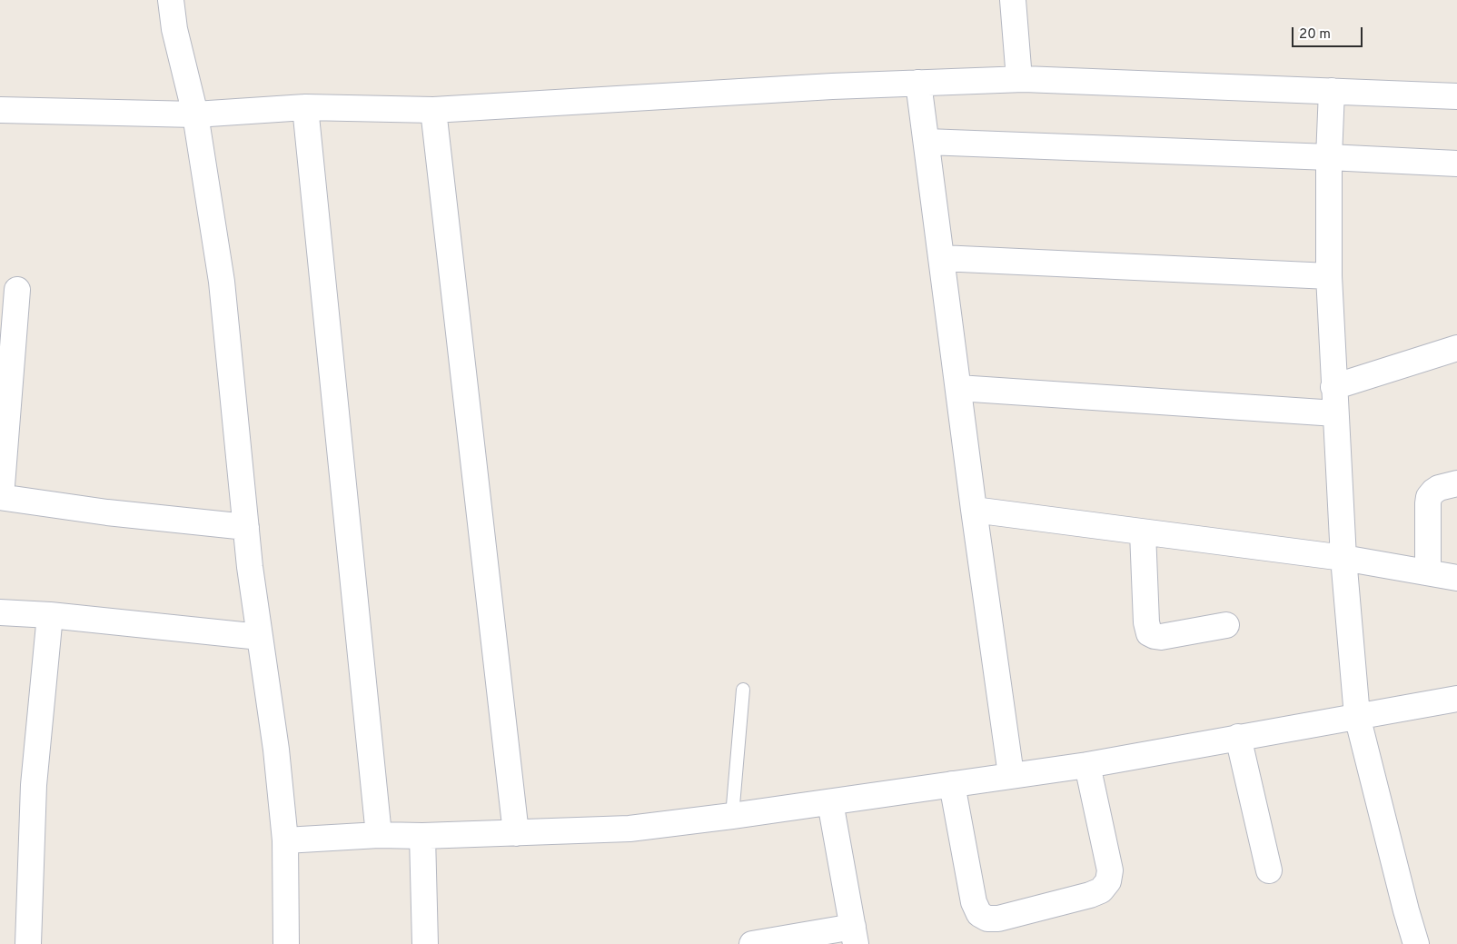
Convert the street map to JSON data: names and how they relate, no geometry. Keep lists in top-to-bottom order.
{
  "scale_bar": "20 m"
}
